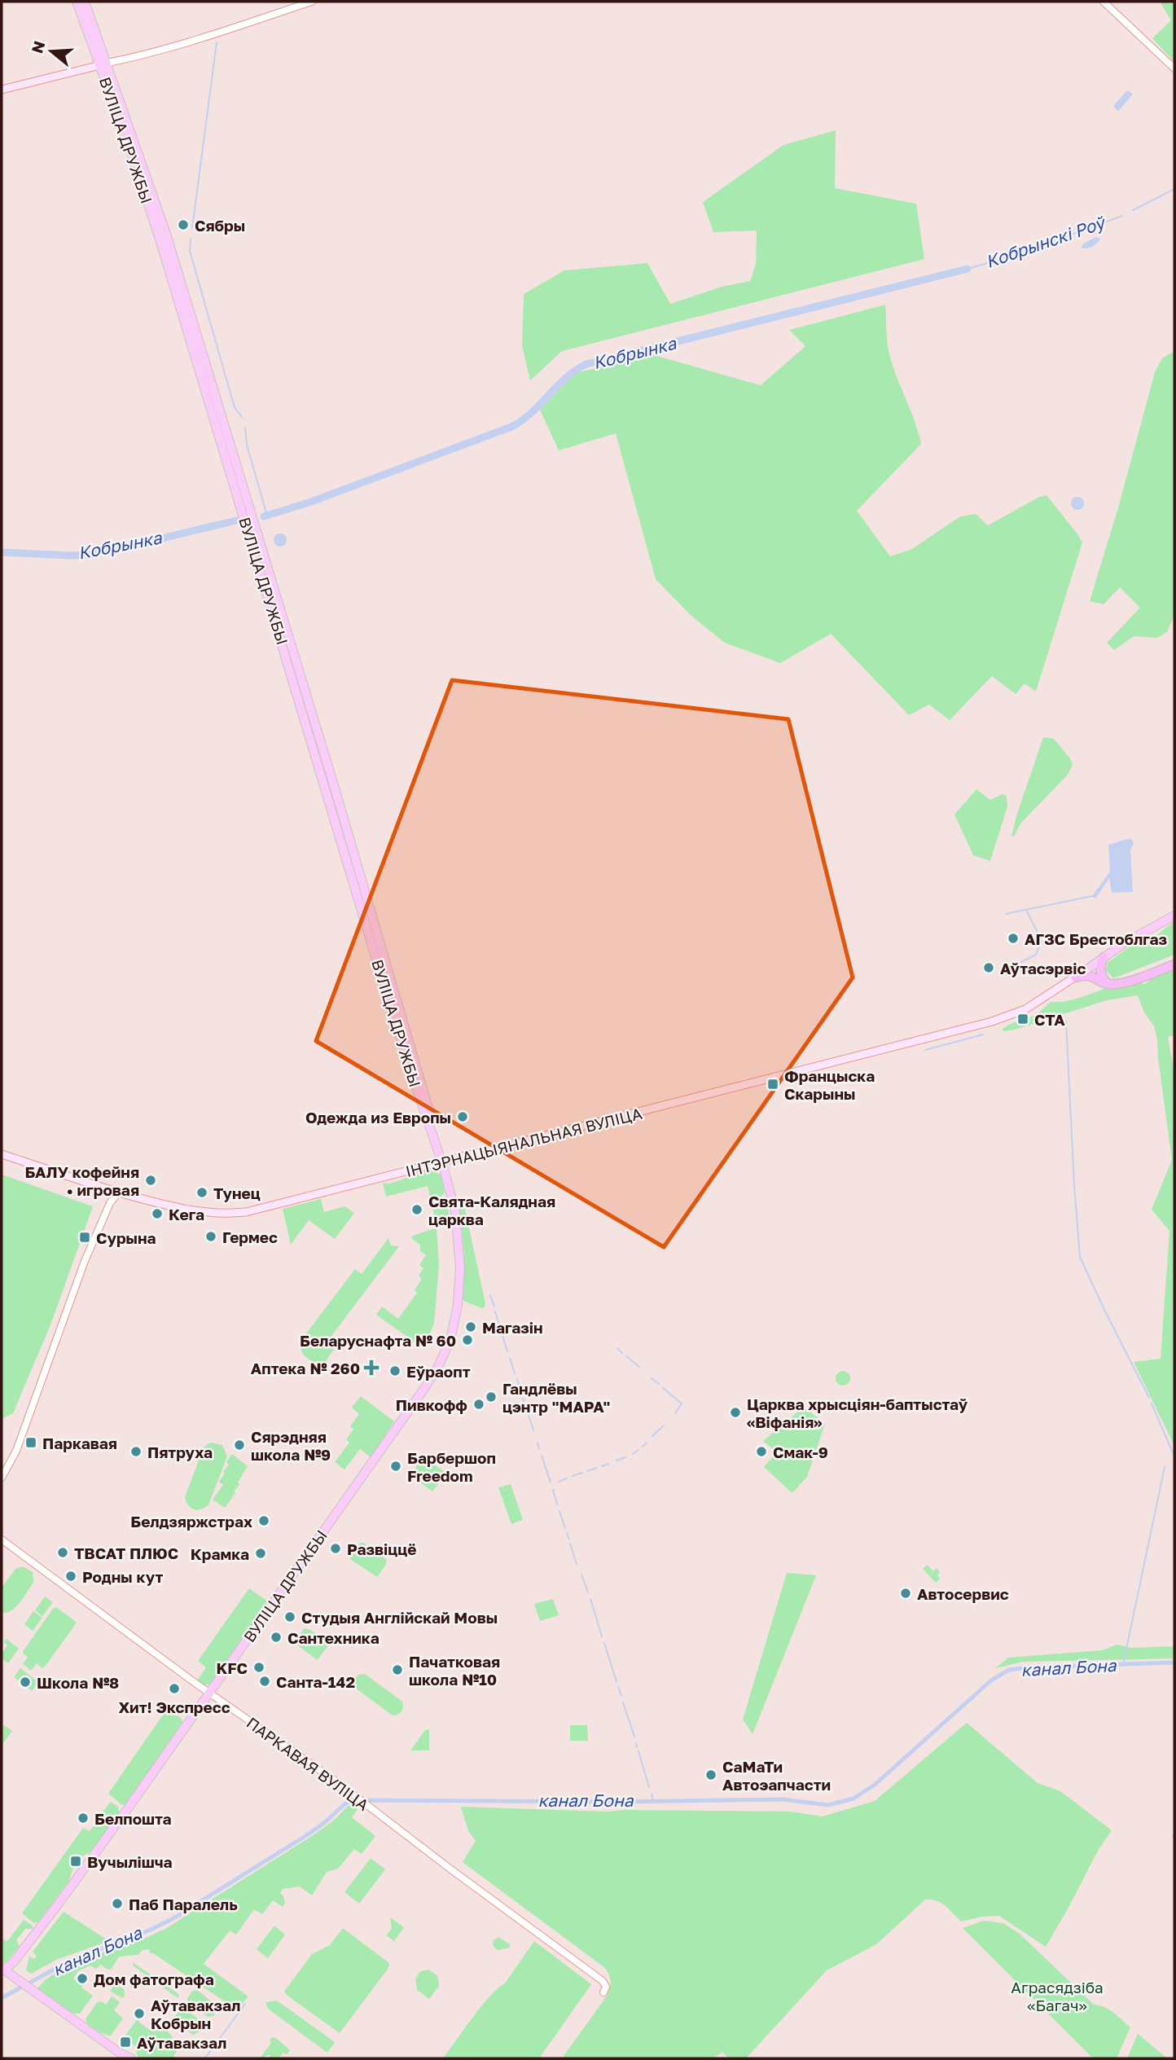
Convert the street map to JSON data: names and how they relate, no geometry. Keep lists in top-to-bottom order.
{
  "streets": {
    "main road": ["ВУЛІЦА ДРУЖБЫ", "ІНТЭРНАЦЫЯНАЛЬНАЯ ВУЛІЦА"],
    "street": ["ПАРКАВАЯ ВУЛІЦА"]
  },
  "crossings": [
    ["ВУЛІЦА ДРУЖБЫ", "ІНТЭРНАЦЫЯНАЛЬНАЯ ВУЛІЦА"],
    ["ВУЛІЦА ДРУЖБЫ", "ПАРКАВАЯ ВУЛІЦА"]
  ],
  "water": ["Кобрынскі Роў", "Кобрынка", "канал Бона"],
  "parks": ["Аграсядзіба «Багач»"],
  "places": {
    "other": [
      "Сябры",
      "АГЗС Брестоблгаз",
      "Аўтасэрвіс",
      "Одежда из Европы",
      "БАЛУ кофейня • игровая",
      "Тунец",
      "Свята-Калядная царква",
      "Кега",
      "Гермес",
      "Магазін",
      "Беларуснафта № 60",
      "Еўраопт",
      "Гандлёвы цэнтр \"МАРА\"",
      "Пивкофф",
      "Царква хрысціян-баптыстаў «Віфанія»",
      "Сярэдняя школа №9",
      "Пятруха",
      "Смак-9",
      "Барбершоп Freedom",
      "Белдзяржстрах",
      "Развіццё",
      "ТВСАТ ПЛЮС",
      "Крамка",
      "Родны кут",
      "Автосервис",
      "Студыя Англійскай Мовы",
      "Сантехника",
      "KFC",
      "Пачатковая школа №10",
      "Санта-142",
      "Школа №8",
      "Хит! Экспресс",
      "СаМаТи Автоэапчасти",
      "Белпошта",
      "Паб Паралель",
      "Дом фатографа",
      "Аўтавакзал Кобрын"
    ],
    "transit": [
      "СТА",
      "Францыска Скарыны",
      "Сурына",
      "Паркавая",
      "Вучылішча",
      "Аўтавакзал"
    ],
    "health": ["Аптека № 260"]
  },
  "north": "left"
}
